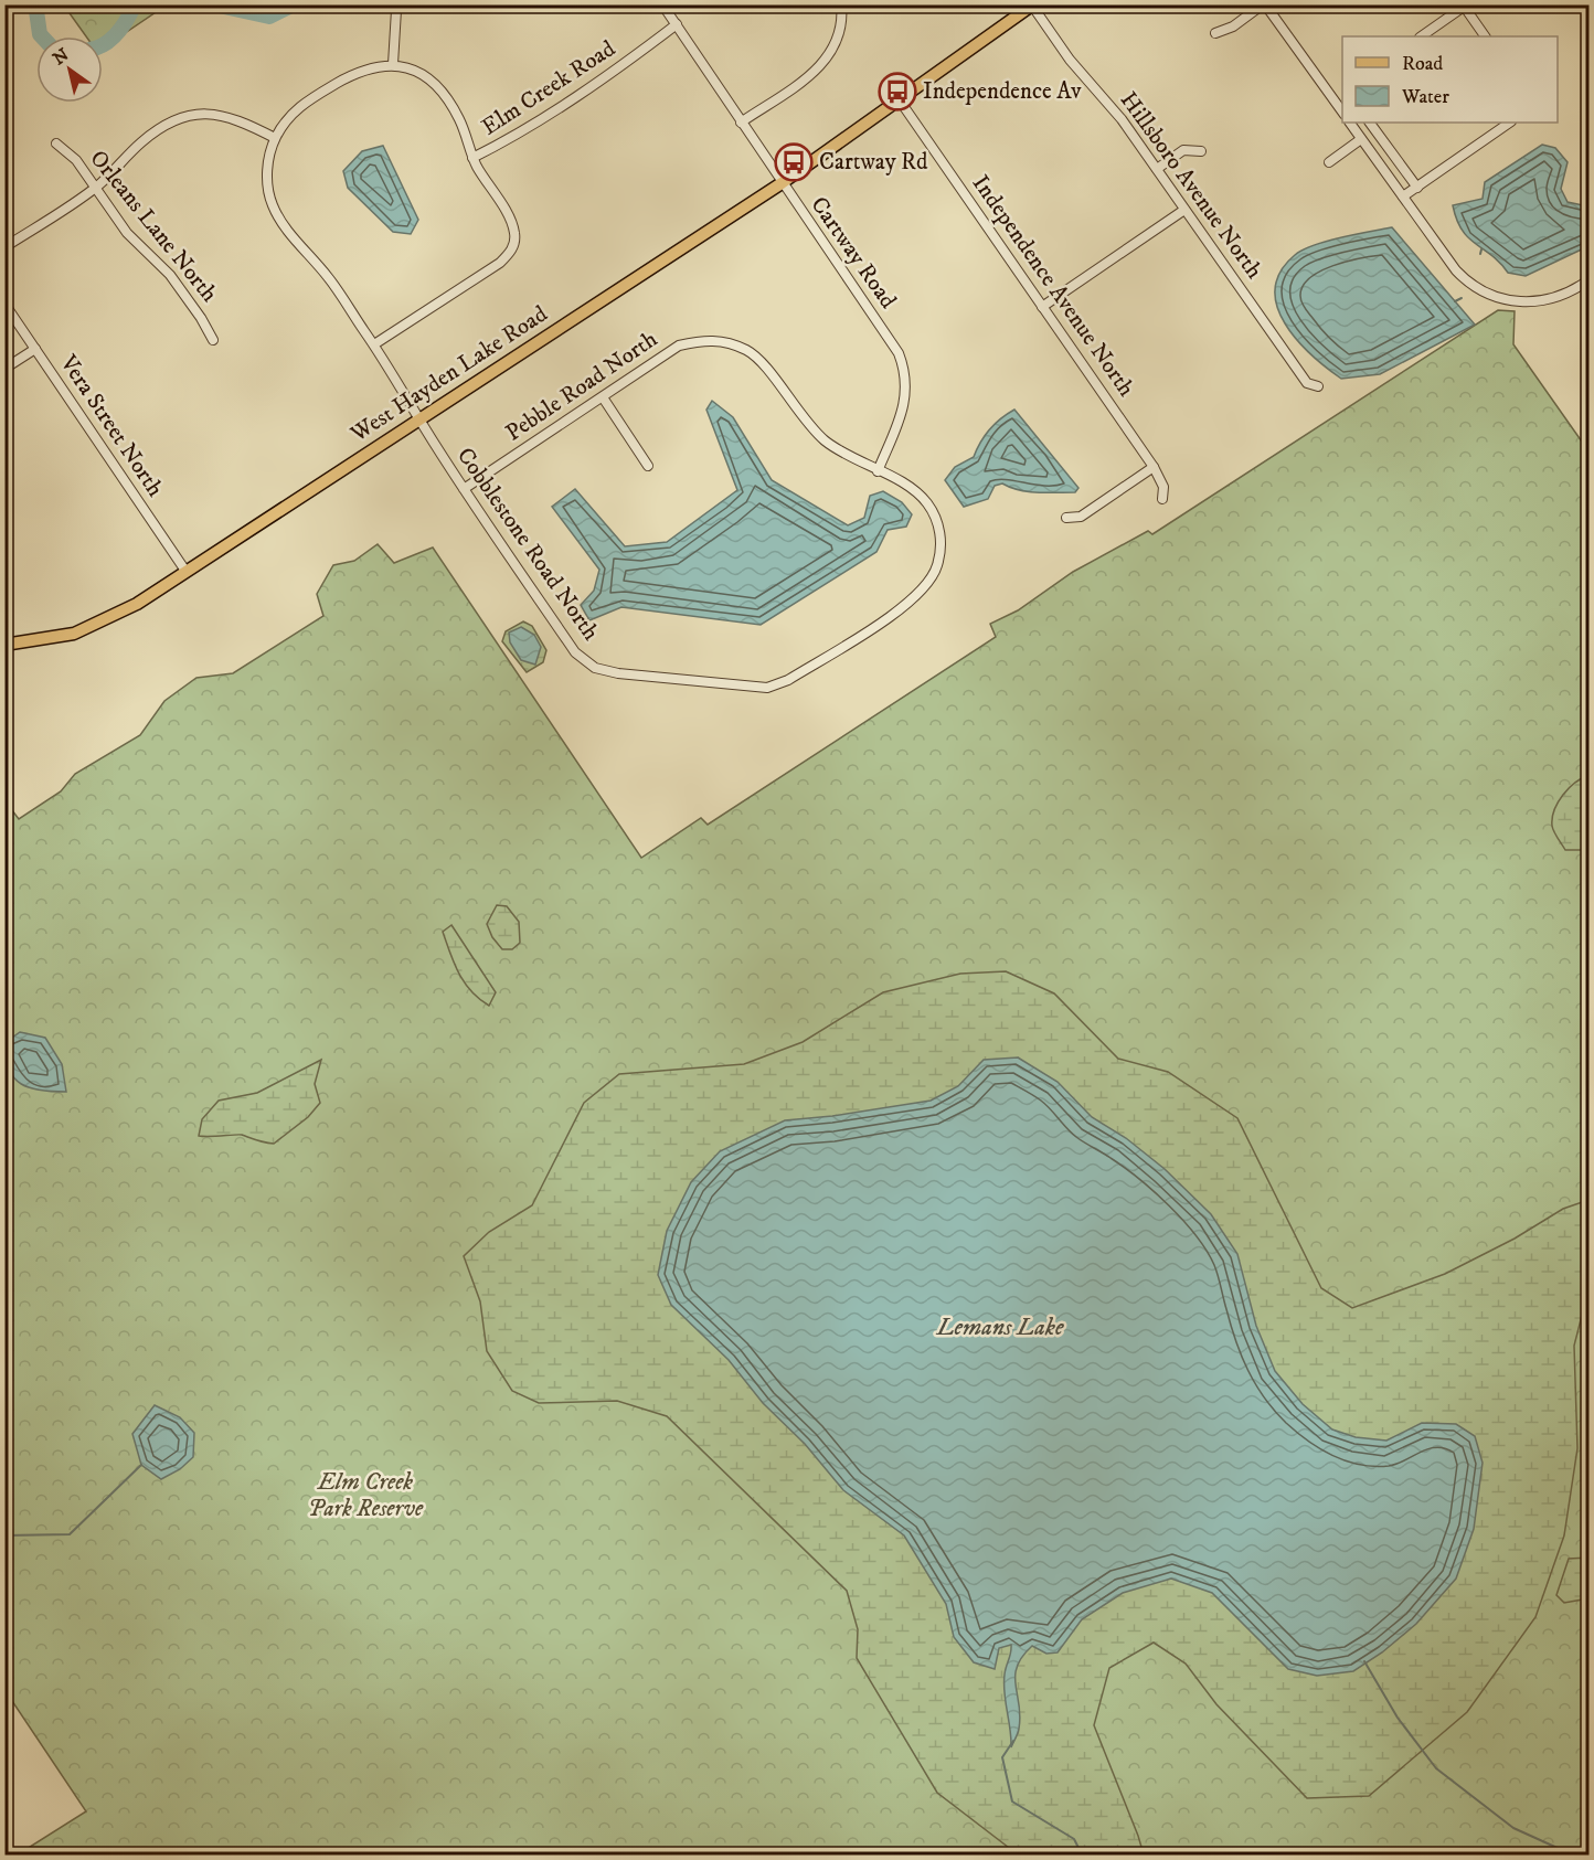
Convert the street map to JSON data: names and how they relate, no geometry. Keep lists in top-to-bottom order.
{
  "streets": {
    "main road": ["West Hayden Lake Road"],
    "street": [
      "Elm Creek Road",
      "Hillsboro Avenue North",
      "Orleans Lane North",
      "Cartway Road",
      "Independence Avenue North",
      "Pebble Road North",
      "Vera Street North",
      "Cobblestone Road North"
    ]
  },
  "crossings": [
    ["Elm Creek Road", "Cartway Road"],
    ["Hillsboro Avenue North", "West Hayden Lake Road"],
    ["Cartway Road", "West Hayden Lake Road"],
    ["Cartway Road", "Pebble Road North"],
    ["Cartway Road", "Cobblestone Road North"],
    ["Independence Avenue North", "West Hayden Lake Road"],
    ["West Hayden Lake Road", "Vera Street North"],
    ["West Hayden Lake Road", "Cobblestone Road North"],
    ["Pebble Road North", "Cobblestone Road North"]
  ],
  "water": ["Lemans Lake"],
  "parks": ["Elm Creek Park Reserve"],
  "places": {
    "bus stop": ["Independence Av", "Cartway Rd"]
  },
  "legend": ["Road", "Water"],
  "north": "top left"
}
